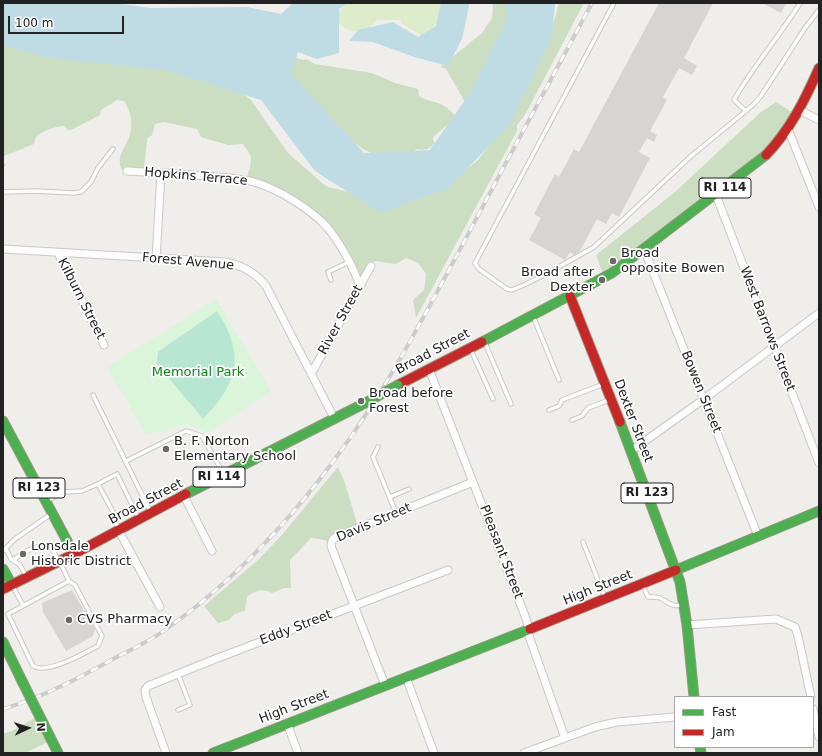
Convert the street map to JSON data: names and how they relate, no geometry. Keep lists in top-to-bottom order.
{
  "streets": {
    "main road": [
      "RI 114",
      "Broad Street",
      "Dexter Street",
      "RI 123",
      "High Street"
    ],
    "street": [
      "Hopkins Terrace",
      "Forest Avenue",
      "Kilburn Street",
      "River Street",
      "West Barrows Street",
      "Bowen Street",
      "Davis Street",
      "Pleasant Street",
      "Eddy Street"
    ]
  },
  "crossings": [
    ["Hopkins Terrace", "River Street"],
    ["Forest Avenue", "Kilburn Street"],
    ["Forest Avenue", "River Street"],
    ["Forest Avenue", "Broad Street"],
    ["West Barrows Street", "Broad Street"],
    ["Broad Street", "Bowen Street"],
    ["Broad Street", "Dexter Street"],
    ["Broad Street", "RI 123"],
    ["Broad Street", "Pleasant Street"],
    ["Bowen Street", "High Street"],
    ["Dexter Street", "High Street"],
    ["Davis Street", "Pleasant Street"],
    ["Davis Street", "High Street"],
    ["Davis Street", "Eddy Street"],
    ["Pleasant Street", "High Street"]
  ],
  "parks": ["Memorial Park"],
  "places": [
    "Broad opposite Bowen",
    "Broad after Dexter",
    "Broad before Forest",
    "B. F. Norton Elementary School",
    "Lonsdale Historic District",
    "CVS Pharmacy"
  ],
  "legend": ["Fast", "Jam"],
  "scale_bar": "100 m",
  "north": "right"
}
